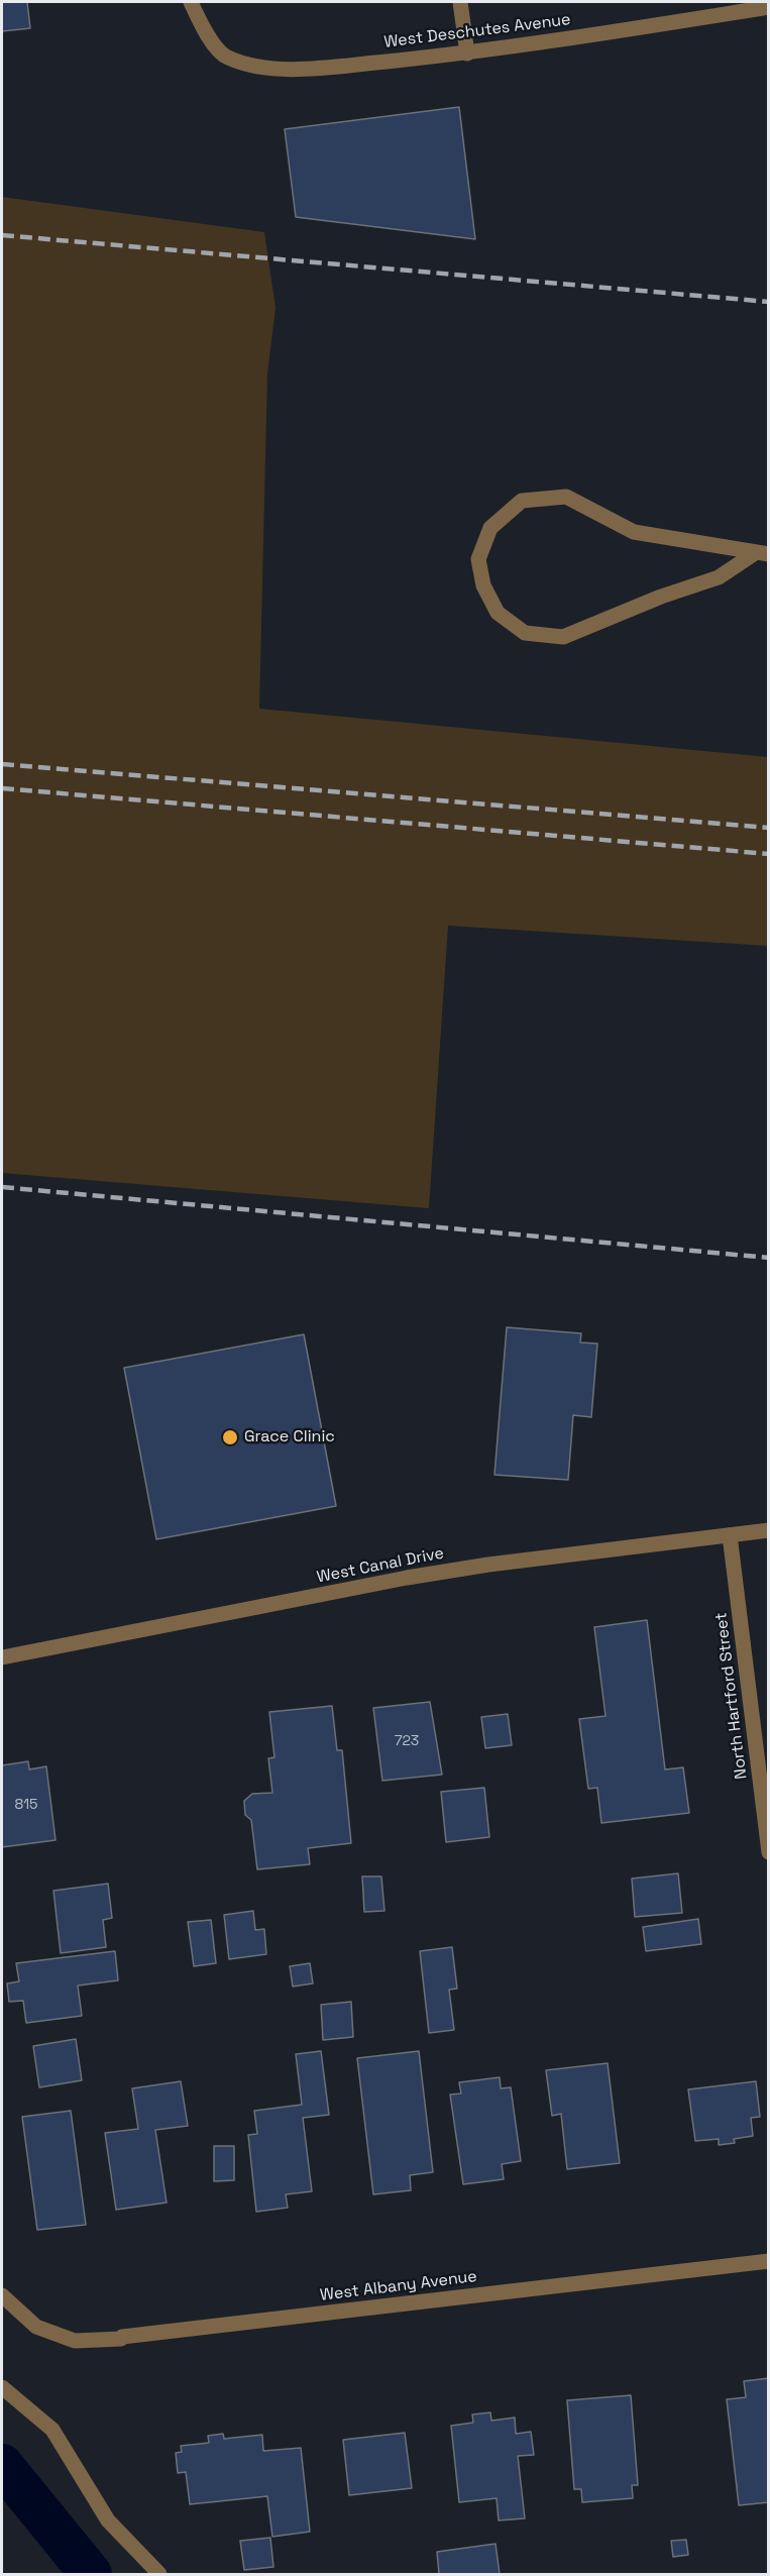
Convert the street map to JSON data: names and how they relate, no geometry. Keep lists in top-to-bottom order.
{
  "streets": {
    "street": [
      "West Deschutes Avenue",
      "West Canal Drive",
      "North Hartford Street",
      "West Albany Avenue"
    ]
  },
  "crossings": [
    ["West Canal Drive", "North Hartford Street"]
  ],
  "places": ["Grace Clinic"],
  "house_numbers": ["723", "815"]
}
